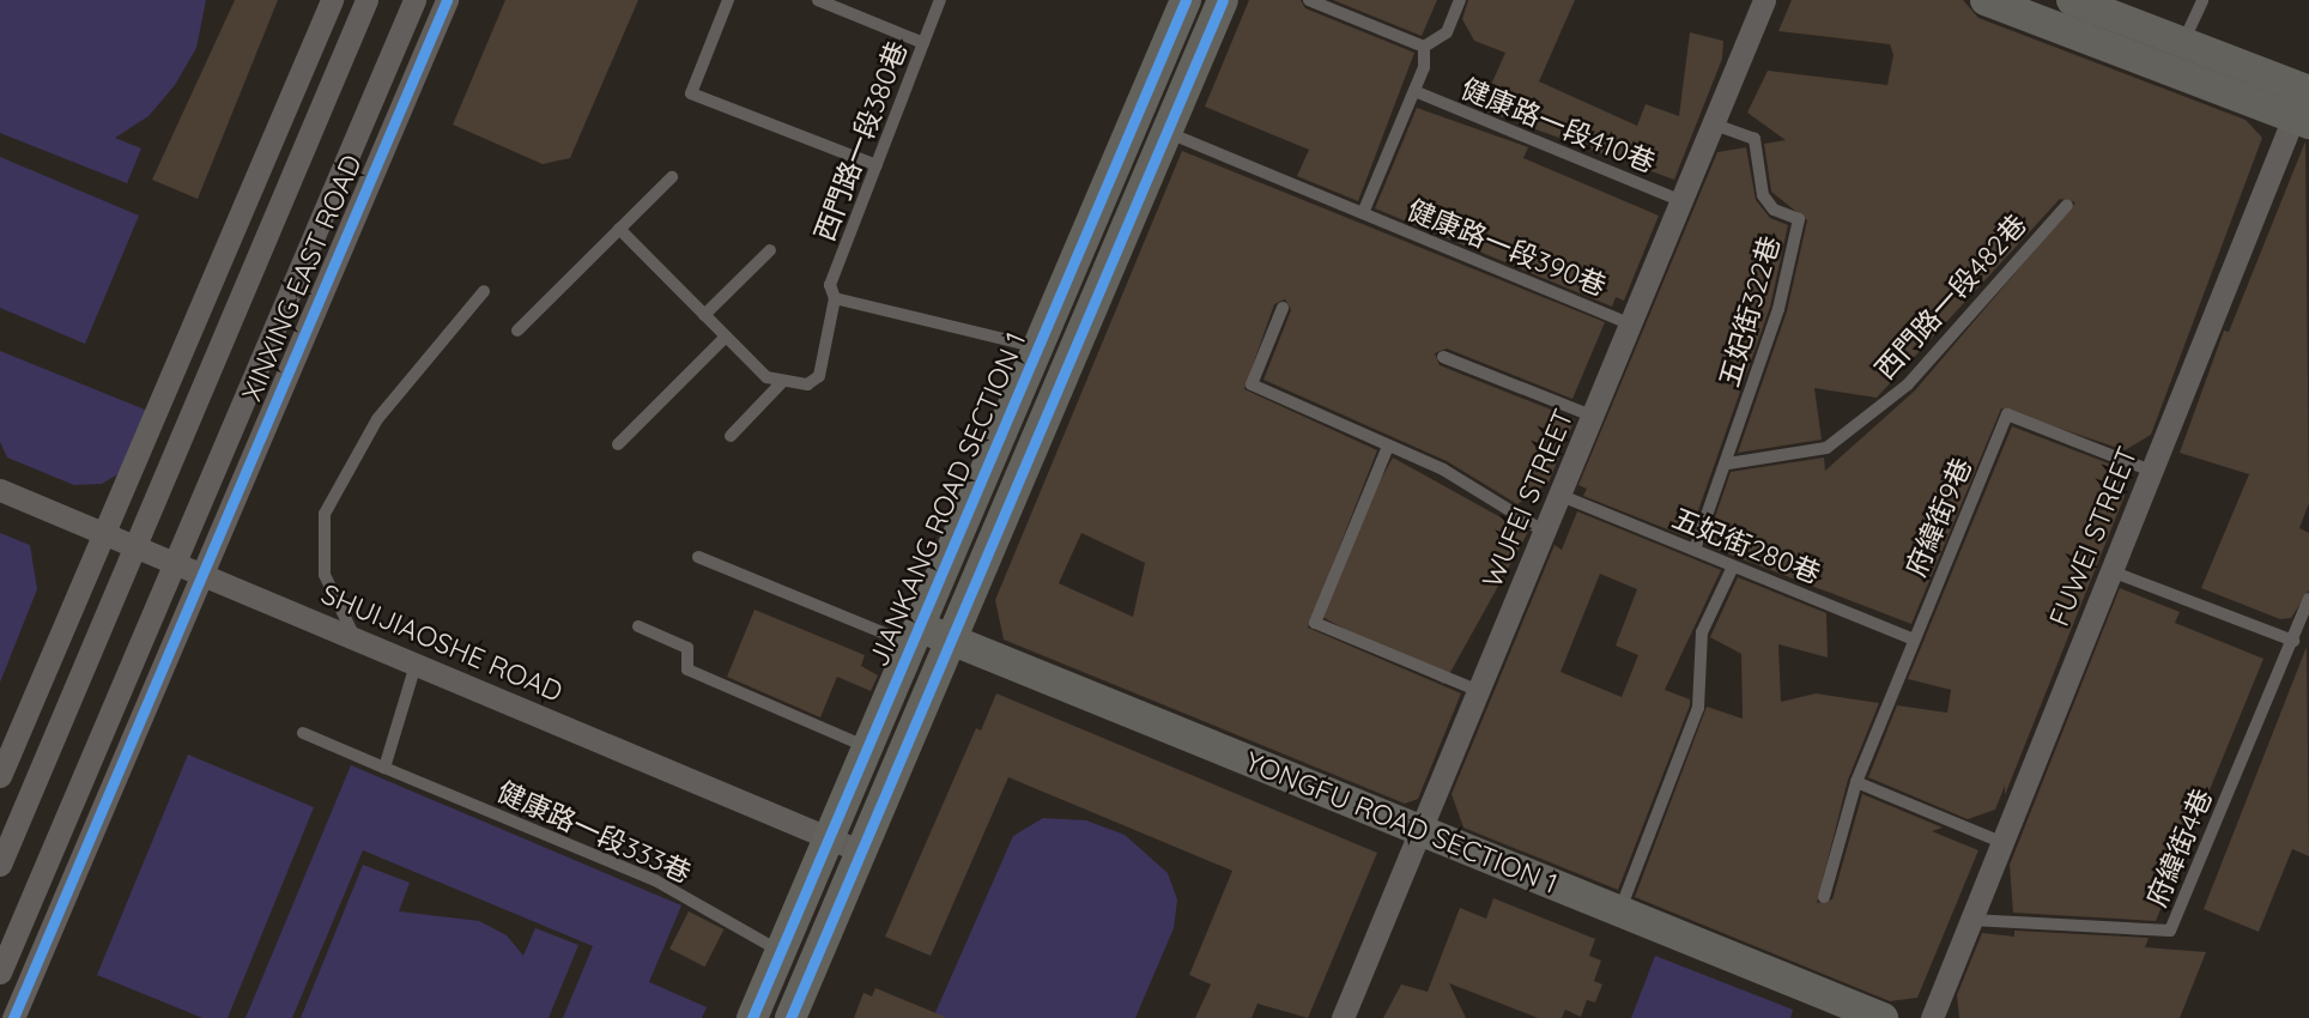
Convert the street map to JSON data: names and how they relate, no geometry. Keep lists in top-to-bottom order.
{
  "streets": {
    "street": [
      "XINXING EAST ROAD",
      "WUFEI STREET",
      "JIANKANG ROAD SECTION 1",
      "FUWEI STREET",
      "SHUIJIAOSHE ROAD",
      "YONGFU ROAD SECTION 1"
    ],
    "lane": [
      "健康路一段410巷",
      "西門路一段380巷",
      "健康路一段390巷",
      "西門路一段482巷",
      "五妃街322巷",
      "府緯街9巷",
      "五妃街280巷",
      "健康路一段333巷",
      "府緯街4巷"
    ]
  },
  "crossings": [
    ["健康路一段410巷", "健康路一段390巷"],
    ["健康路一段410巷", "WUFEI STREET"],
    ["健康路一段390巷", "WUFEI STREET"],
    ["XINXING EAST ROAD", "SHUIJIAOSHE ROAD"],
    ["西門路一段482巷", "五妃街322巷"],
    ["五妃街322巷", "WUFEI STREET"],
    ["五妃街322巷", "五妃街280巷"],
    ["WUFEI STREET", "五妃街280巷"],
    ["WUFEI STREET", "YONGFU ROAD SECTION 1"],
    ["JIANKANG ROAD SECTION 1", "SHUIJIAOSHE ROAD"],
    ["JIANKANG ROAD SECTION 1", "YONGFU ROAD SECTION 1"],
    ["JIANKANG ROAD SECTION 1", "健康路一段333巷"],
    ["府緯街9巷", "FUWEI STREET"],
    ["府緯街9巷", "五妃街280巷"],
    ["FUWEI STREET", "府緯街4巷"]
  ]
}
